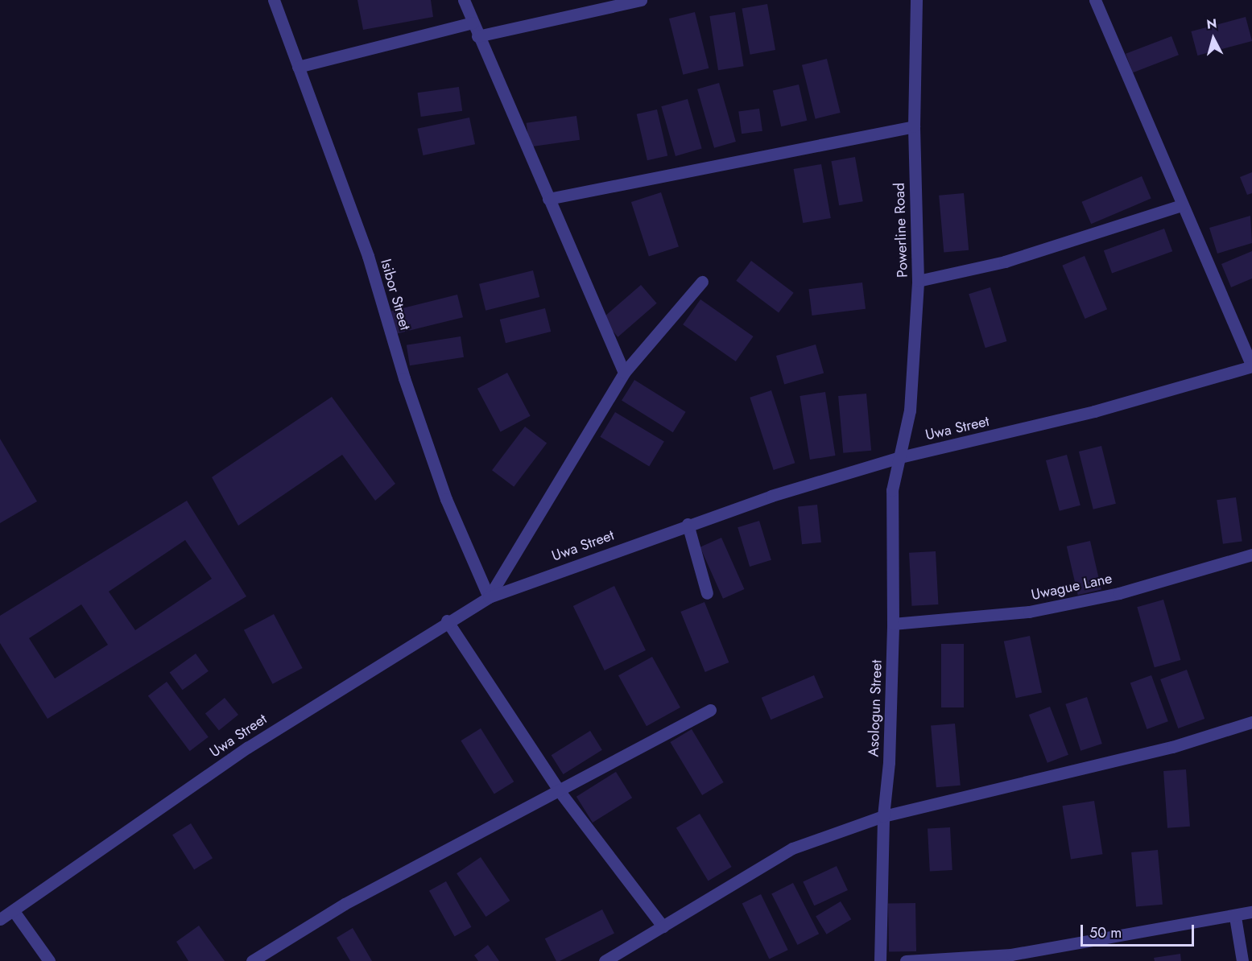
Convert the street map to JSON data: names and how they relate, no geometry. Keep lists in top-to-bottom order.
{
  "streets": {
    "street": [
      "Powerline Road",
      "Isibor Street",
      "Uwa Street",
      "Uwague Lane",
      "Asologun Street"
    ]
  },
  "crossings": [
    ["Powerline Road", "Uwa Street"],
    ["Powerline Road", "Asologun Street"],
    ["Isibor Street", "Uwa Street"],
    ["Uwa Street", "Asologun Street"],
    ["Uwague Lane", "Asologun Street"]
  ],
  "scale_bar": "50 m",
  "north": "top"
}
